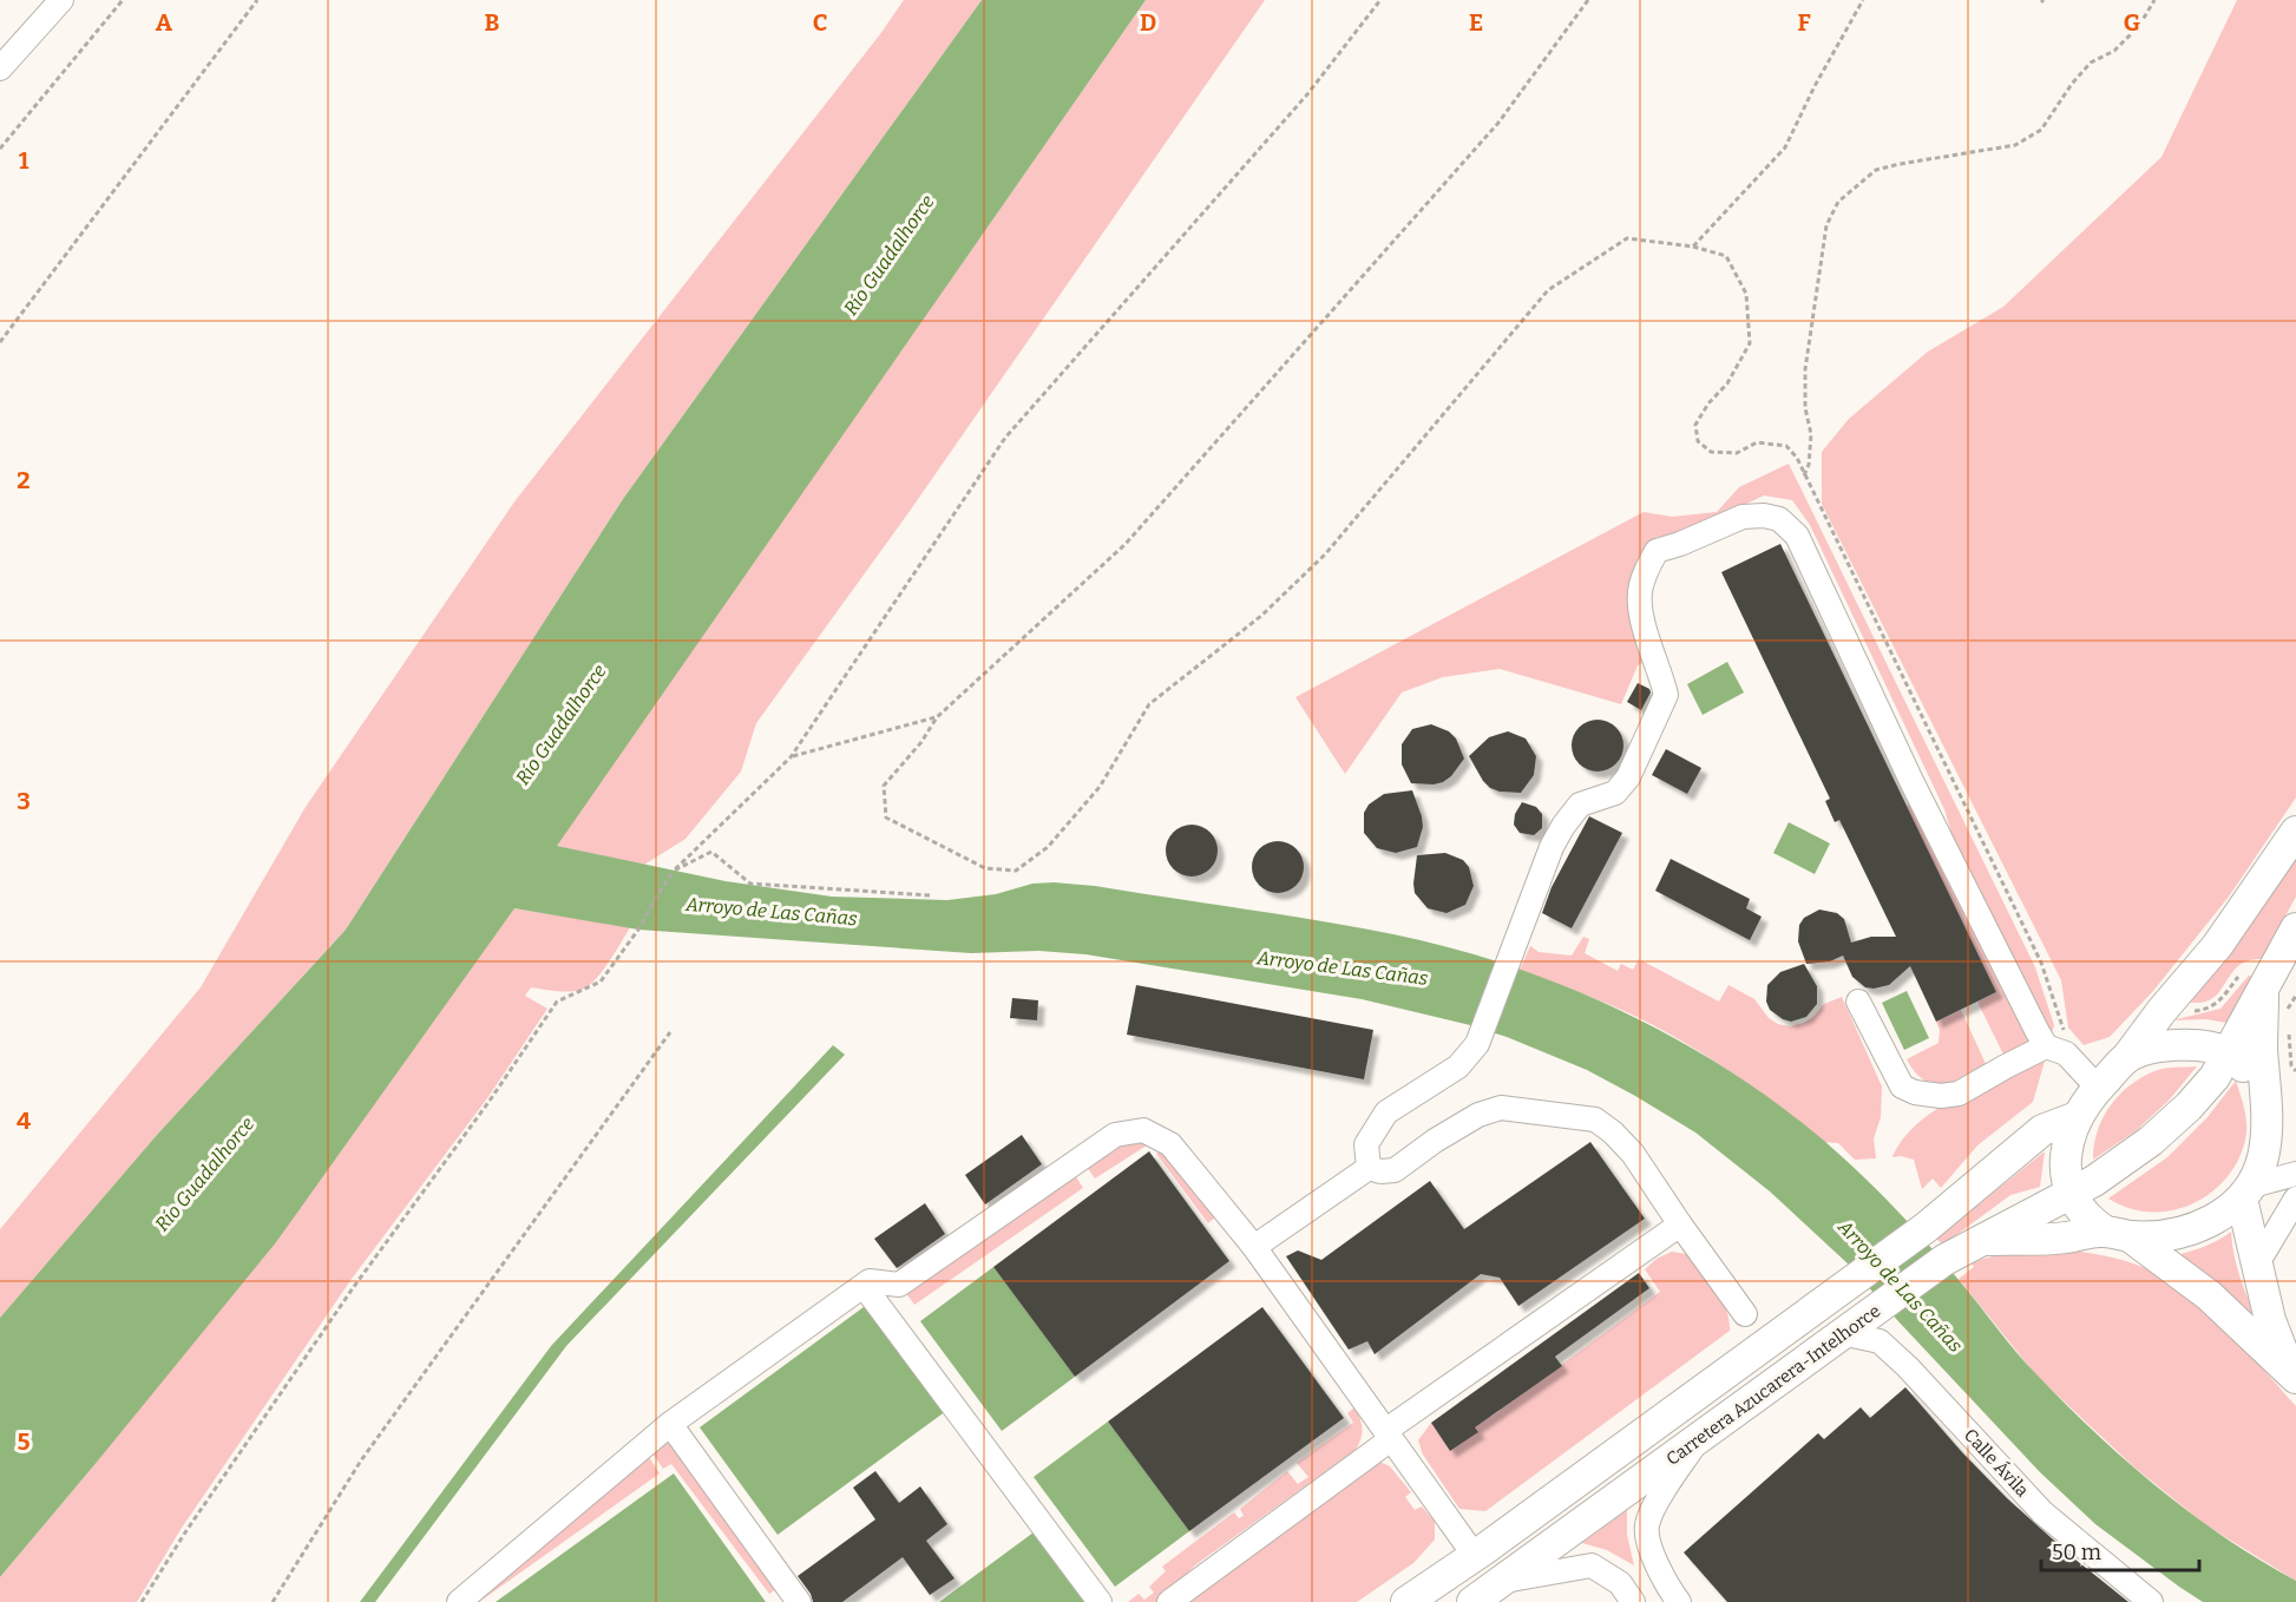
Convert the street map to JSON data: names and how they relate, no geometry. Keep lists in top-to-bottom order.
{
  "streets": {
    "main road": ["Carretera Azucarera-Intelhorce"],
    "street": ["Calle Ávila"]
  },
  "crossings": [
    ["Carretera Azucarera-Intelhorce", "Calle Ávila"]
  ],
  "water": ["Río Guadalhorce", "Arroyo de Las Cañas"],
  "scale_bar": "50 m",
  "grid": {
    "columns": [
      "A",
      "B",
      "C",
      "D",
      "E",
      "F",
      "G"
    ],
    "rows": [
      "1",
      "2",
      "3",
      "4",
      "5"
    ]
  }
}
